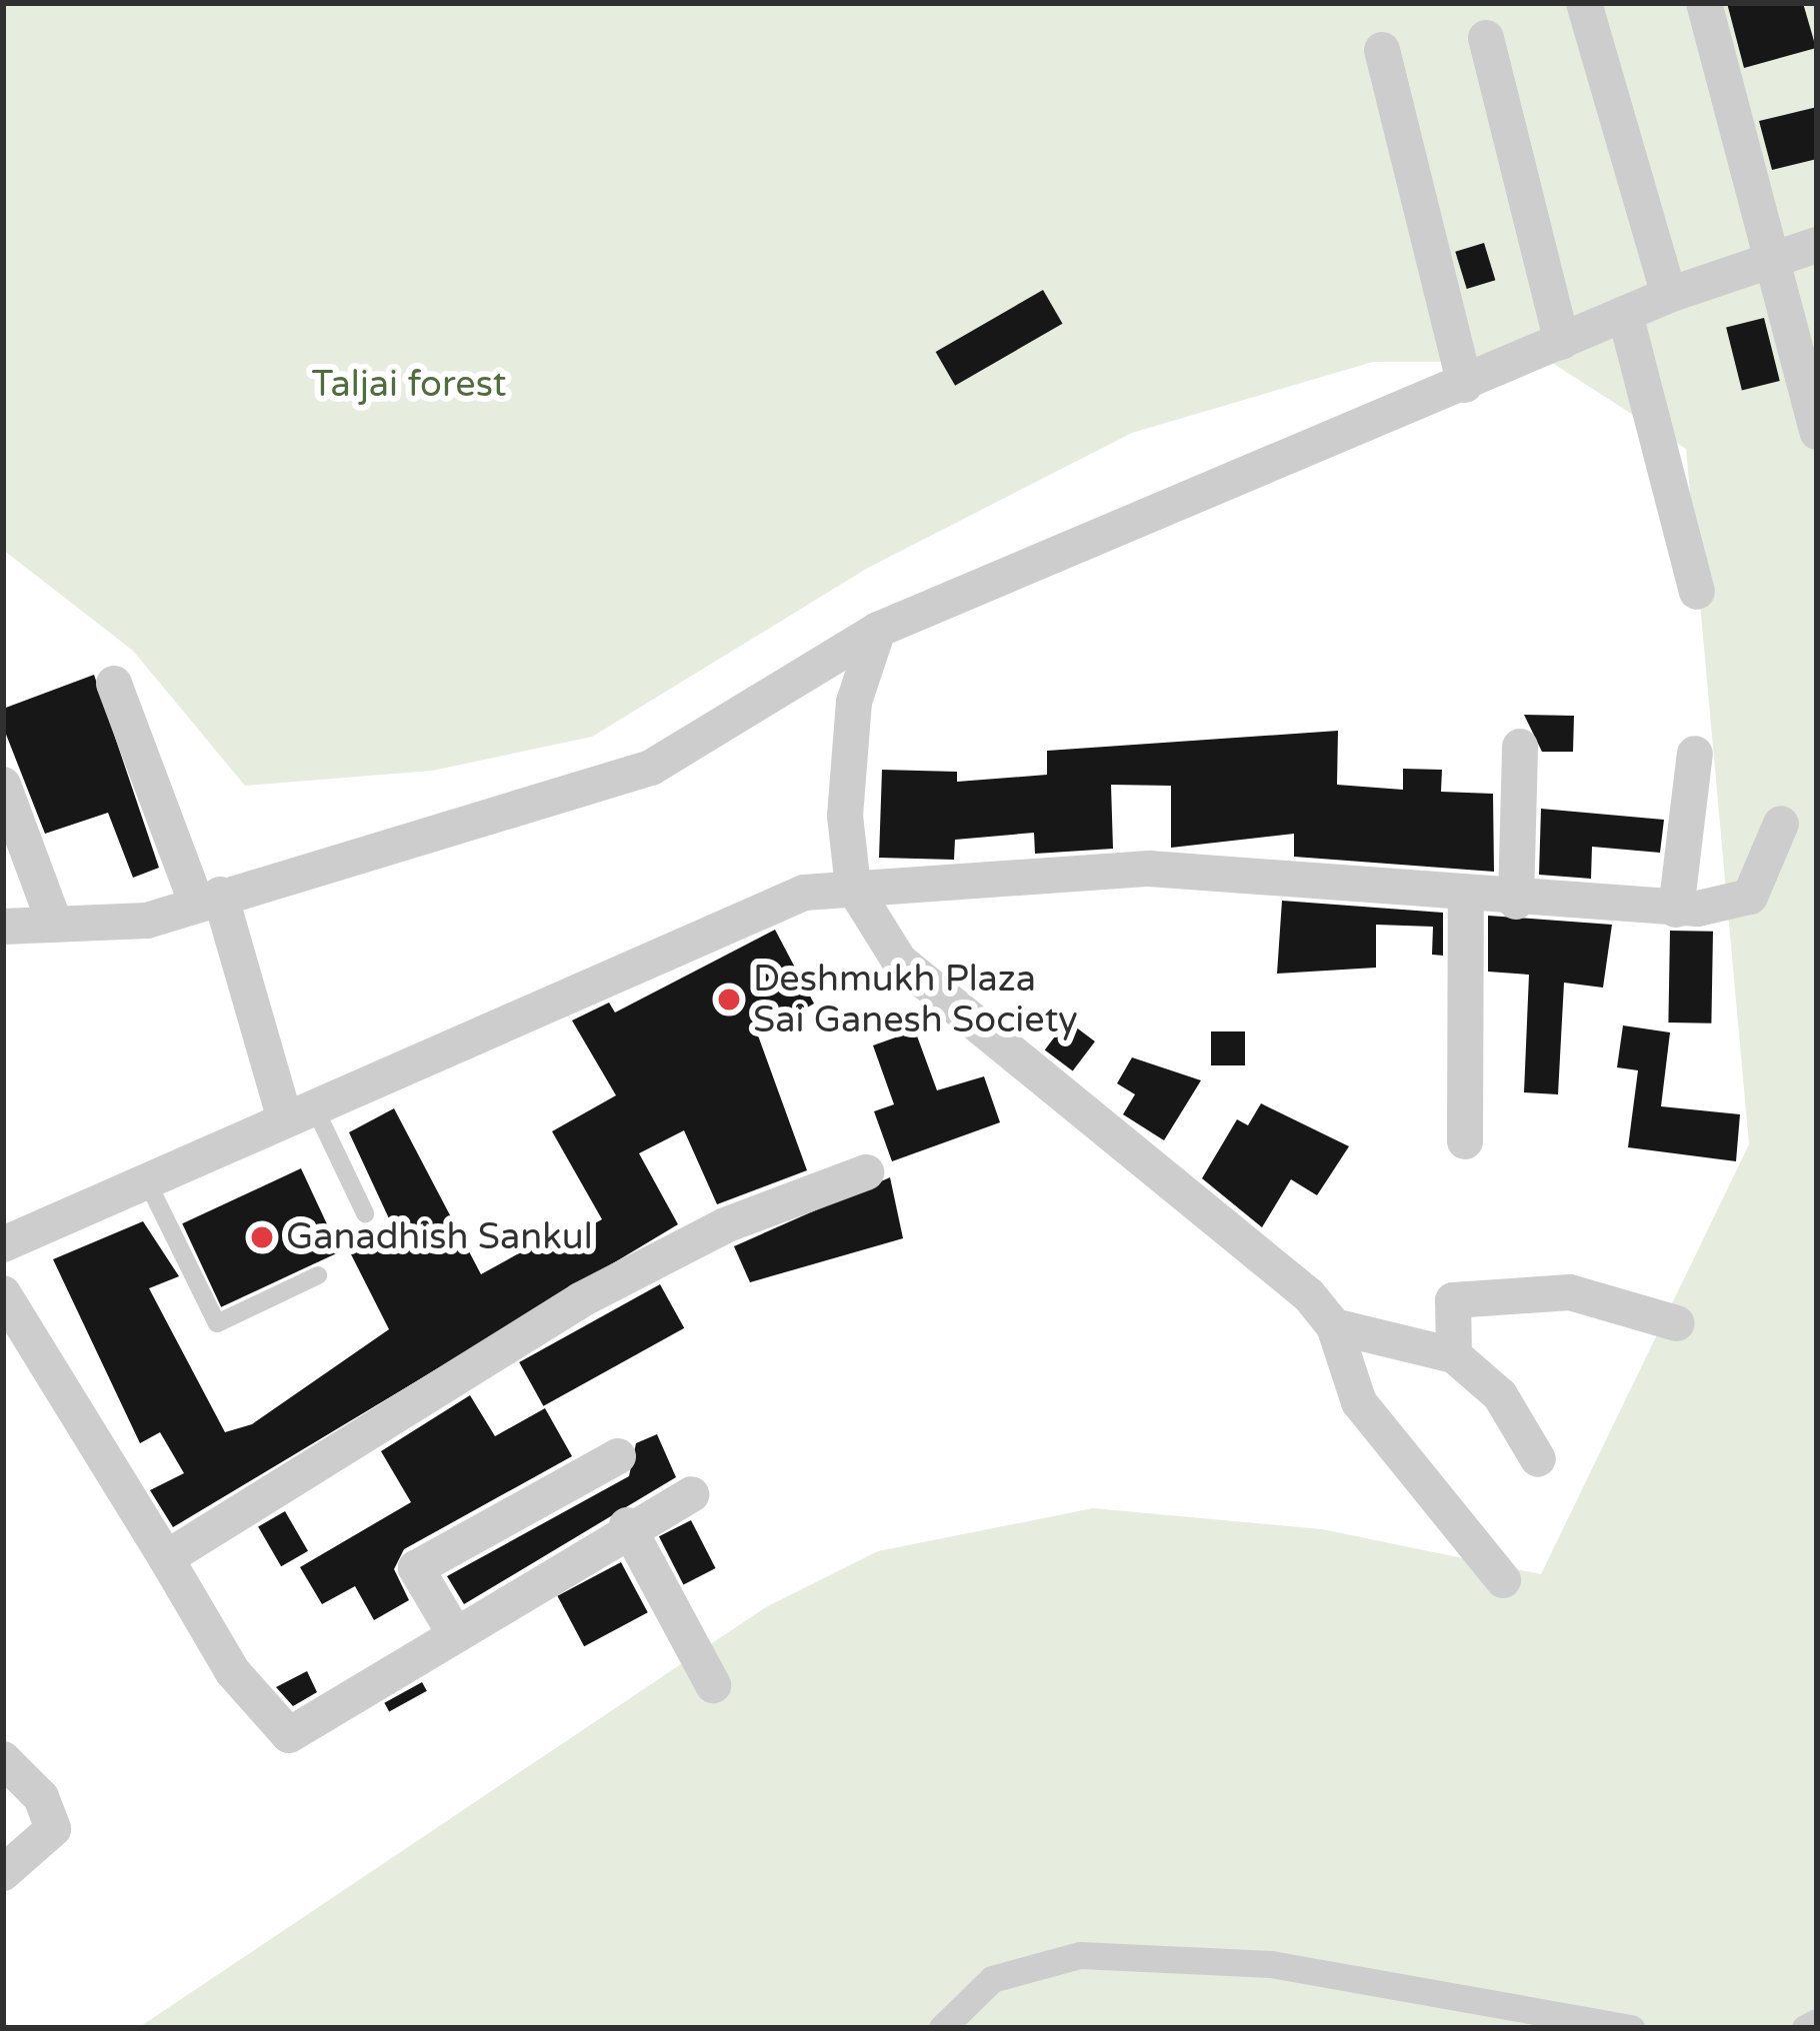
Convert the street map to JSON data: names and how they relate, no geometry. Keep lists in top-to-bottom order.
{
  "parks": ["Taljai forest"],
  "places": ["Deshmukh Plaza Sai Ganesh Society", "Ganadhish Sankul"]
}
